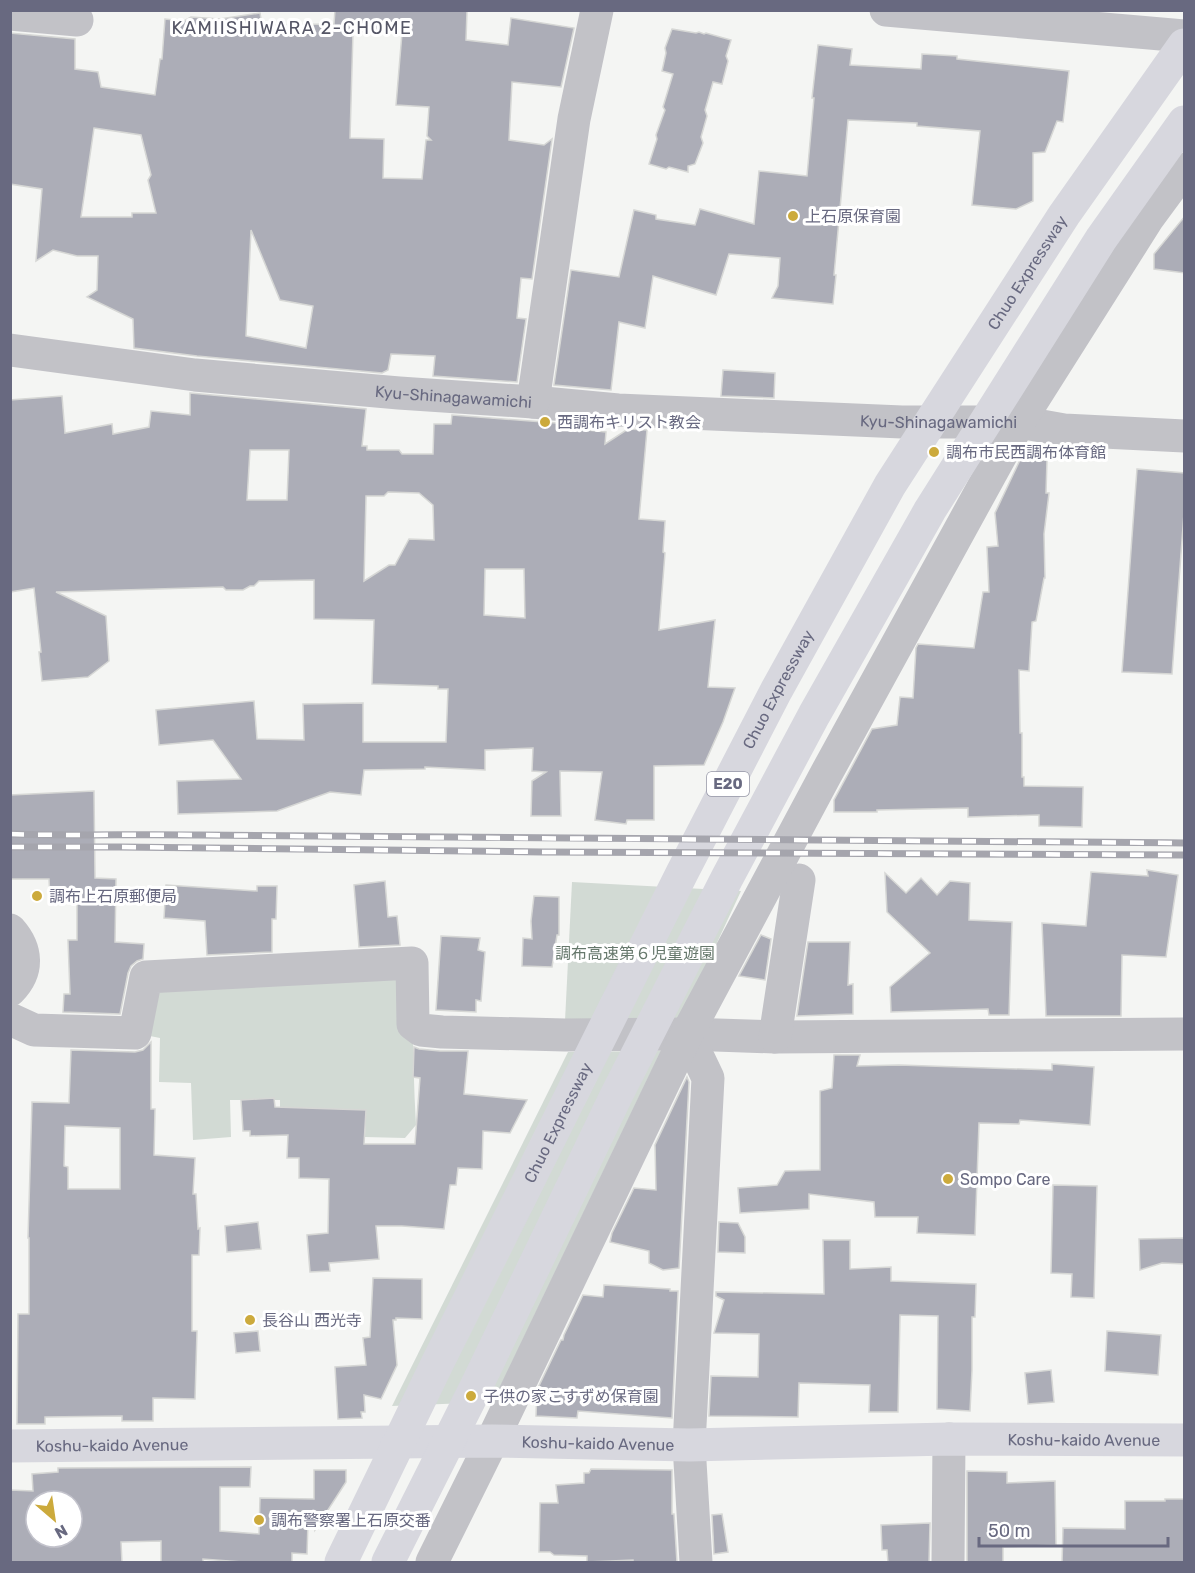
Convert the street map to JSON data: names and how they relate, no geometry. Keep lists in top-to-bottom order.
{
  "streets": {
    "main road": ["Chuo Expressway", "E20", "Koshu-kaido Avenue"],
    "street": ["Kyu-Shinagawamichi"]
  },
  "districts": ["KAMIISHIWARA 2-CHOME"],
  "parks": ["調布高速第６児童遊園"],
  "places": [
    "上石原保育園",
    "西調布キリスト教会",
    "調布市民西調布体育館",
    "調布上石原郵便局",
    "Sompo Care",
    "長谷山 西光寺",
    "子供の家こすずめ保育園",
    "調布警察署上石原交番"
  ],
  "scale_bar": "50 m",
  "north": "bottom right"
}
